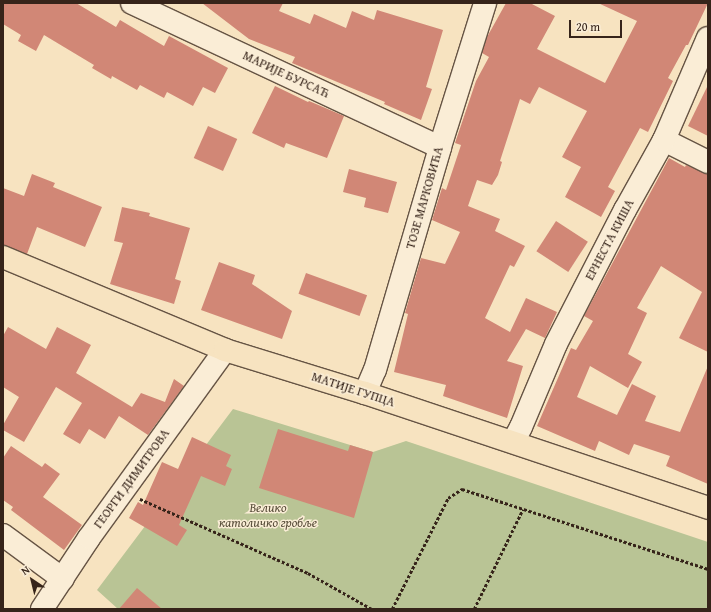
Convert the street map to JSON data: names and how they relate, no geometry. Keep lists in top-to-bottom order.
{
  "streets": {
    "main road": ["МАТИЈЕ ГУПЦА"],
    "street": [
      "МАРИЈЕ БУРСАЋ",
      "ТОЗЕ МАРКОВИЋА",
      "ЕРНЕСТА КИША",
      "ГЕОРГИ ДИМИТРОВА"
    ]
  },
  "crossings": [
    ["МАРИЈЕ БУРСАЋ", "ТОЗЕ МАРКОВИЋА"],
    ["ТОЗЕ МАРКОВИЋА", "МАТИЈЕ ГУПЦА"],
    ["ЕРНЕСТА КИША", "МАТИЈЕ ГУПЦА"],
    ["МАТИЈЕ ГУПЦА", "ГЕОРГИ ДИМИТРОВА"]
  ],
  "parks": ["Велико католичко гробље"],
  "scale_bar": "20 m",
  "north": "top left"
}
